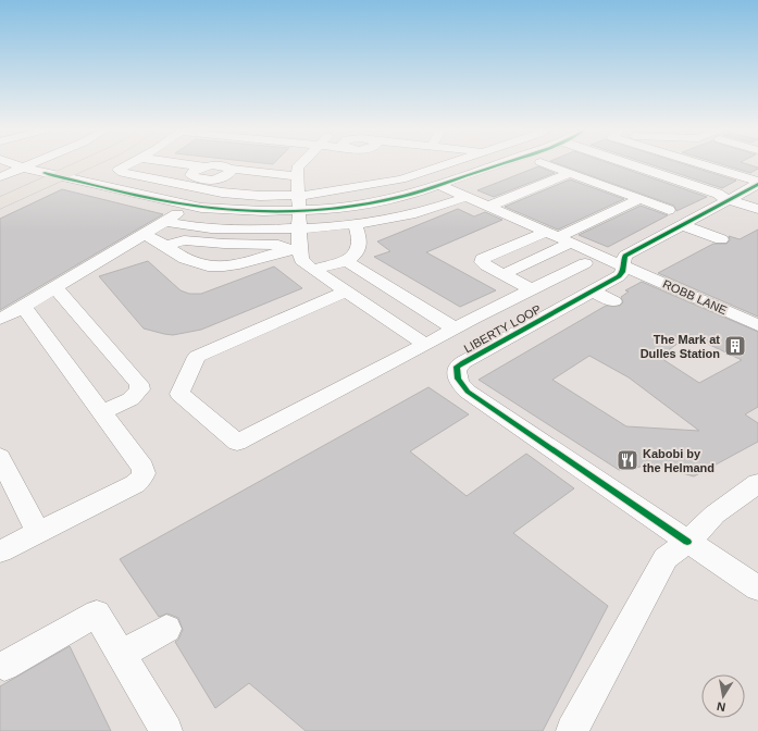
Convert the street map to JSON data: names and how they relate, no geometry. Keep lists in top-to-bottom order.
{
  "streets": {
    "street": ["ROBB LANE", "LIBERTY LOOP"]
  },
  "crossings": [
    ["ROBB LANE", "LIBERTY LOOP"]
  ],
  "places": {
    "building": ["The Mark at Dulles Station"],
    "restaurant": ["Kabobi by the Helmand"]
  },
  "north": "bottom"
}
